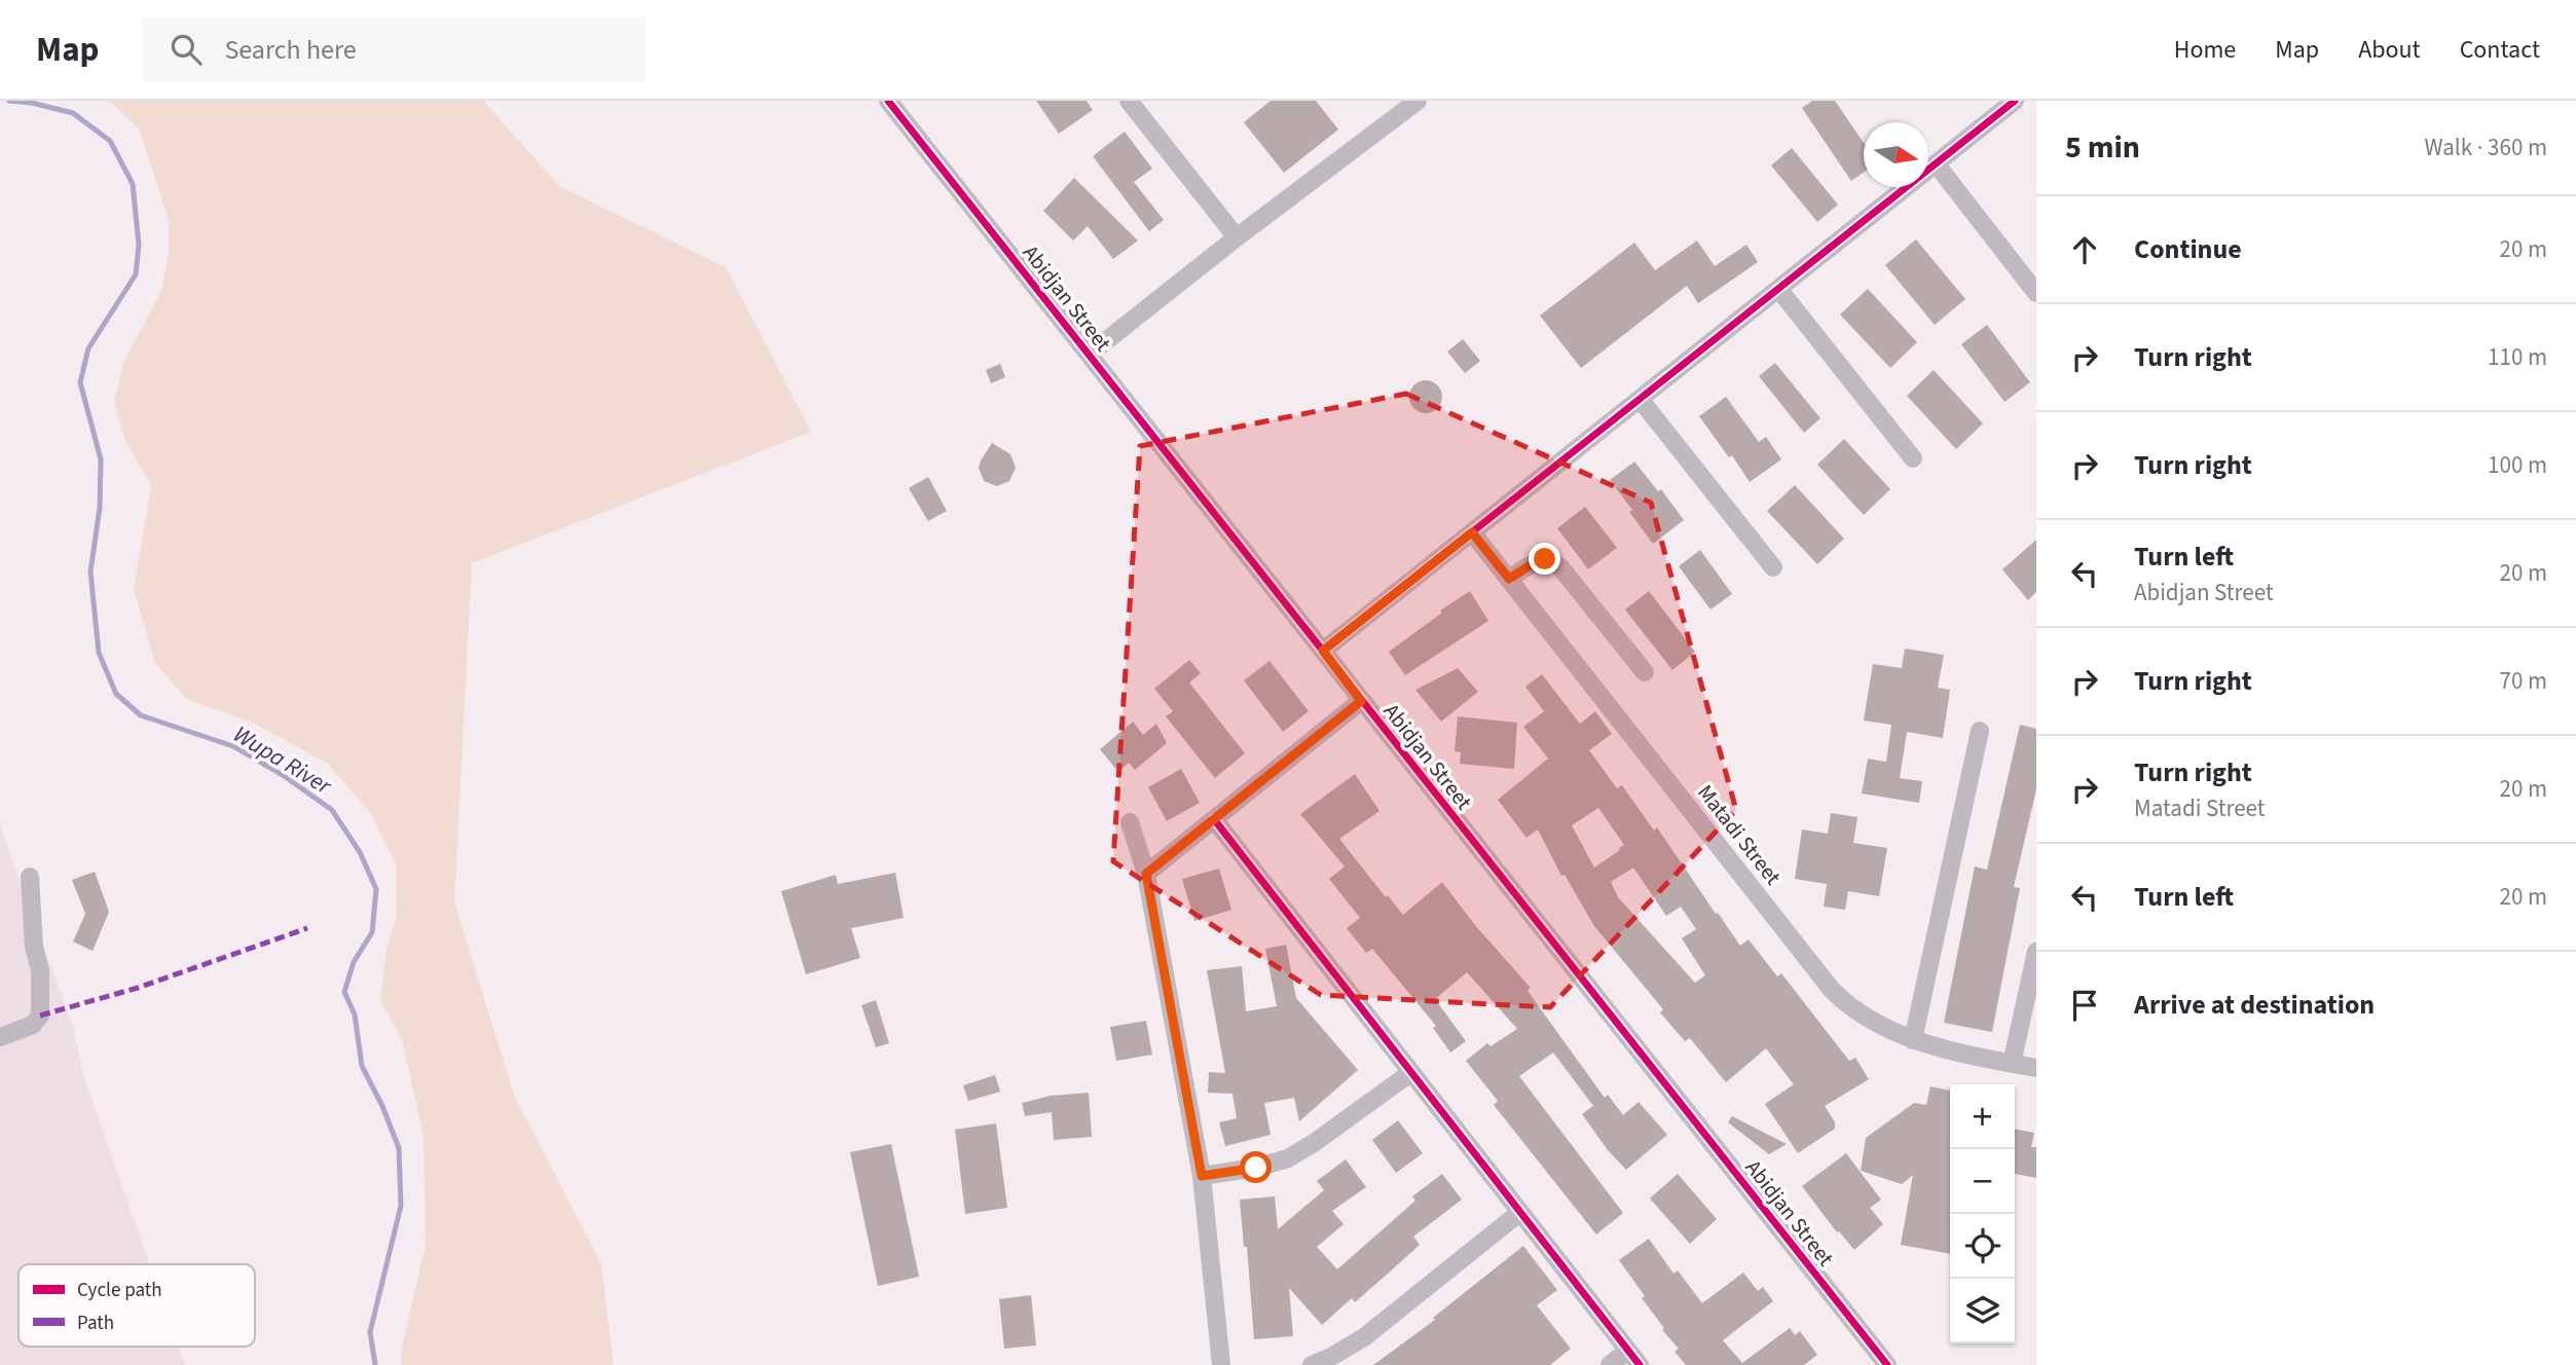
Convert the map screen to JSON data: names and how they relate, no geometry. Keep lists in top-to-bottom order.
{
  "streets": {
    "street": ["Abidjan Street", "Matadi Street"]
  },
  "water": ["Wupa River"],
  "legend": ["Cycle path", "Path"],
  "north": "right",
  "page": {
    "header": "Map",
    "search": "Search here",
    "nav": [
      "Home",
      "Map",
      "About",
      "Contact"
    ],
    "heading": ["5 min", "Walk · 360 m"],
    "list": [
      ["Continue", "20 m"],
      ["Turn right", "110 m"],
      ["Turn right", "100 m"],
      ["Turn left", "Abidjan Street", "20 m"],
      ["Turn right", "70 m"],
      ["Turn right", "Matadi Street", "20 m"],
      ["Turn left", "20 m"],
      "Arrive at destination"
    ],
    "map_buttons": ["+", "−"]
  }
}
